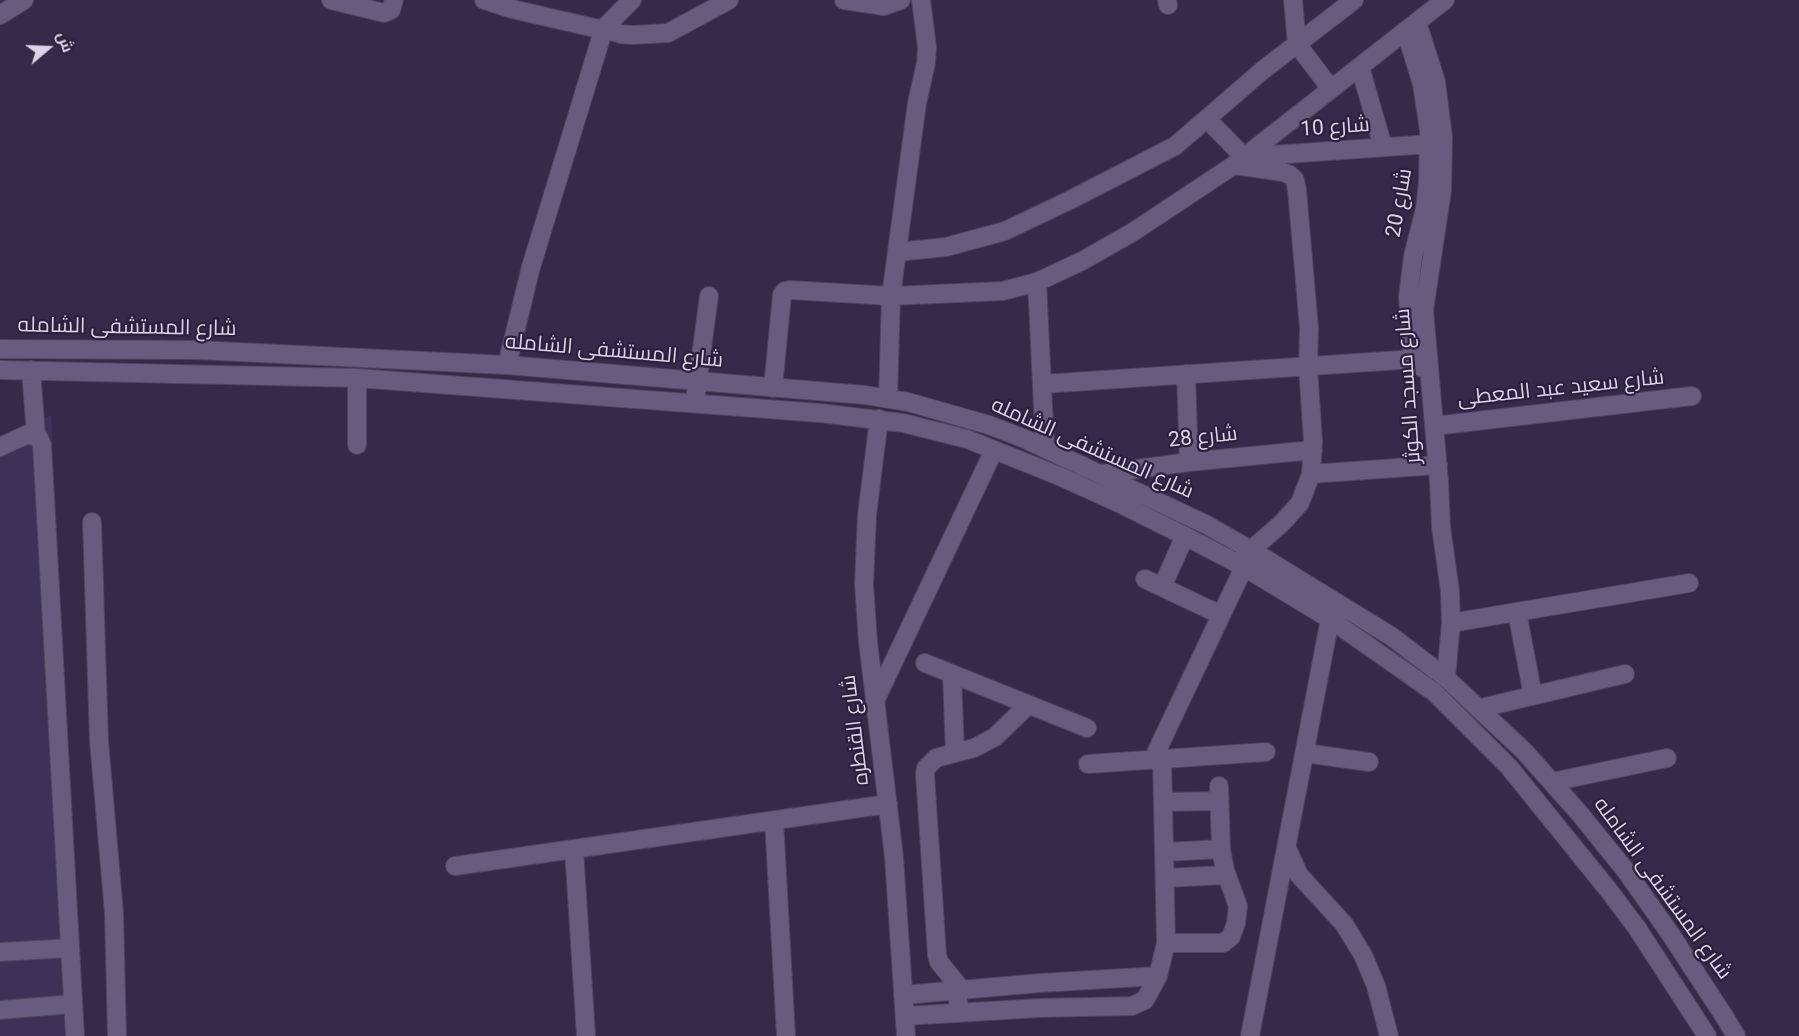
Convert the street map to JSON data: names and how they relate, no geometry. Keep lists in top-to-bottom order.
{
  "streets": {
    "street": [
      "شارع 10",
      "شارع 20",
      "شارع المستشفى الشامله",
      "شارع مسجد الكوثر",
      "شارع سعيد عبد المعطى",
      "شارع 28",
      "شارع القنطره"
    ]
  },
  "crossings": [
    ["شارع 10", "شارع 20"],
    ["شارع 20", "شارع مسجد الكوثر"],
    ["شارع المستشفى الشامله", "شارع مسجد الكوثر"],
    ["شارع المستشفى الشامله", "شارع 28"],
    ["شارع المستشفى الشامله", "شارع القنطره"],
    ["شارع مسجد الكوثر", "شارع سعيد عبد المعطى"]
  ],
  "north": "right"
}
